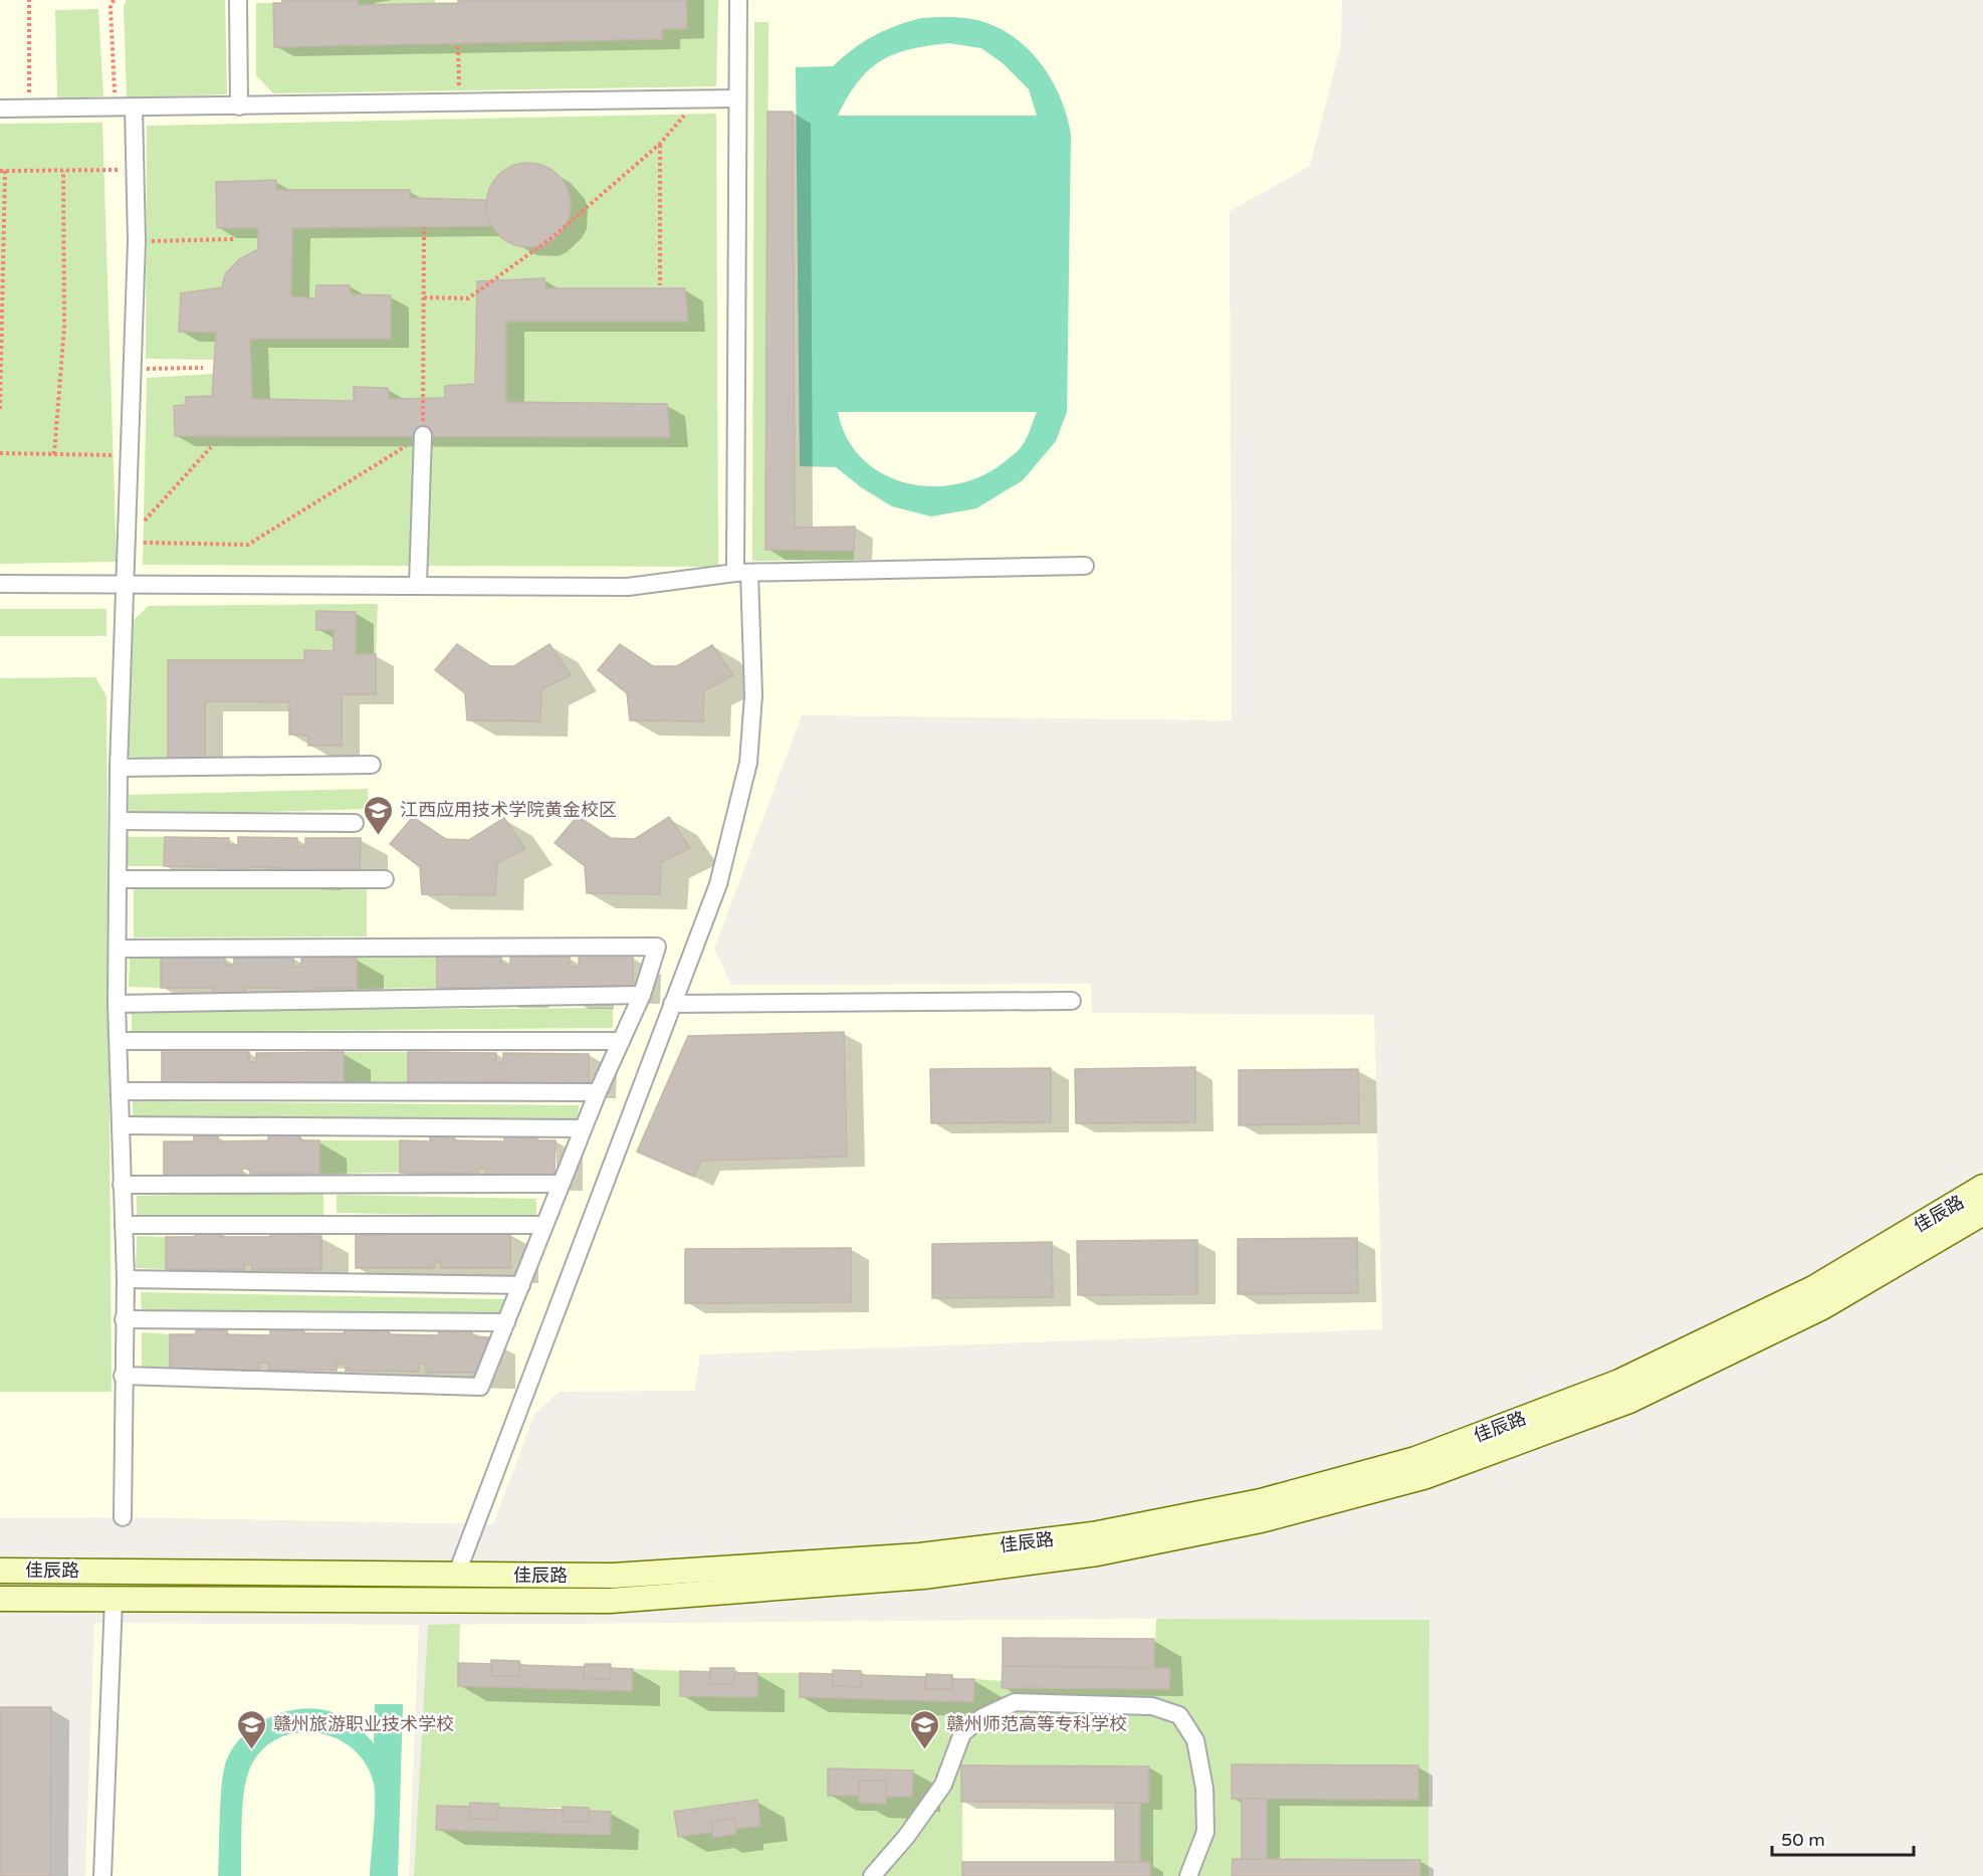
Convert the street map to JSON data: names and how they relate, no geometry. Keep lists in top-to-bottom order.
{
  "streets": {
    "main road": ["佳辰路"]
  },
  "places": {
    "school or university": ["江西应用技术学院黄金校区", "赣州旅游职业技术学校", "赣州师范高等专科学校"]
  },
  "scale_bar": "50 m"
}
